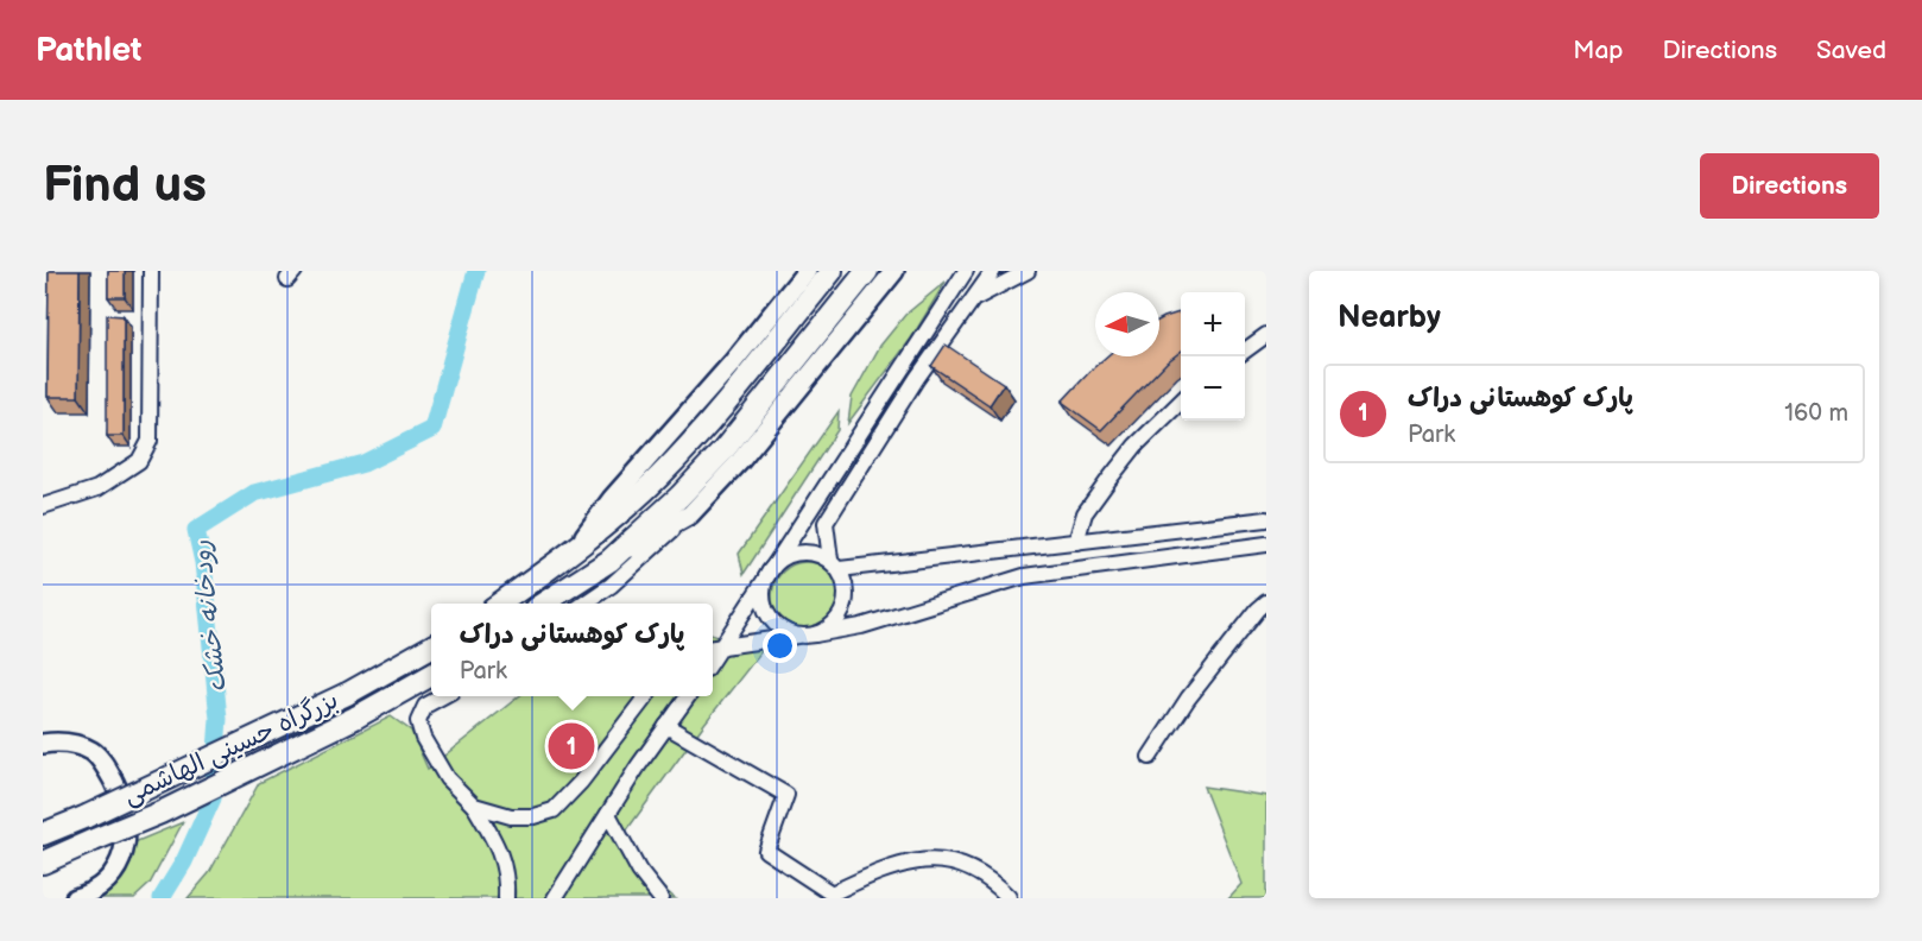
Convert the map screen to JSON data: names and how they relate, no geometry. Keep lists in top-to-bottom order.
{
  "streets": {
    "highway": ["بزرگراه حسینی الهاشمی"]
  },
  "water": ["رودخانه خشک"],
  "north": "left",
  "page": {
    "header": "Pathlet",
    "nav": ["Map", "Directions", "Saved"],
    "buttons": "Directions",
    "title": "Find us",
    "heading": "Nearby",
    "map_buttons": ["+", "−"],
    "list": [
      {
        "mark": "1",
        "name": "پارک کوهستانی دراک",
        "note": "Park",
        "value": "160 m"
      }
    ],
    "popup": ["پارک کوهستانی دراک", "Park"],
    "pins": "1"
  }
}
